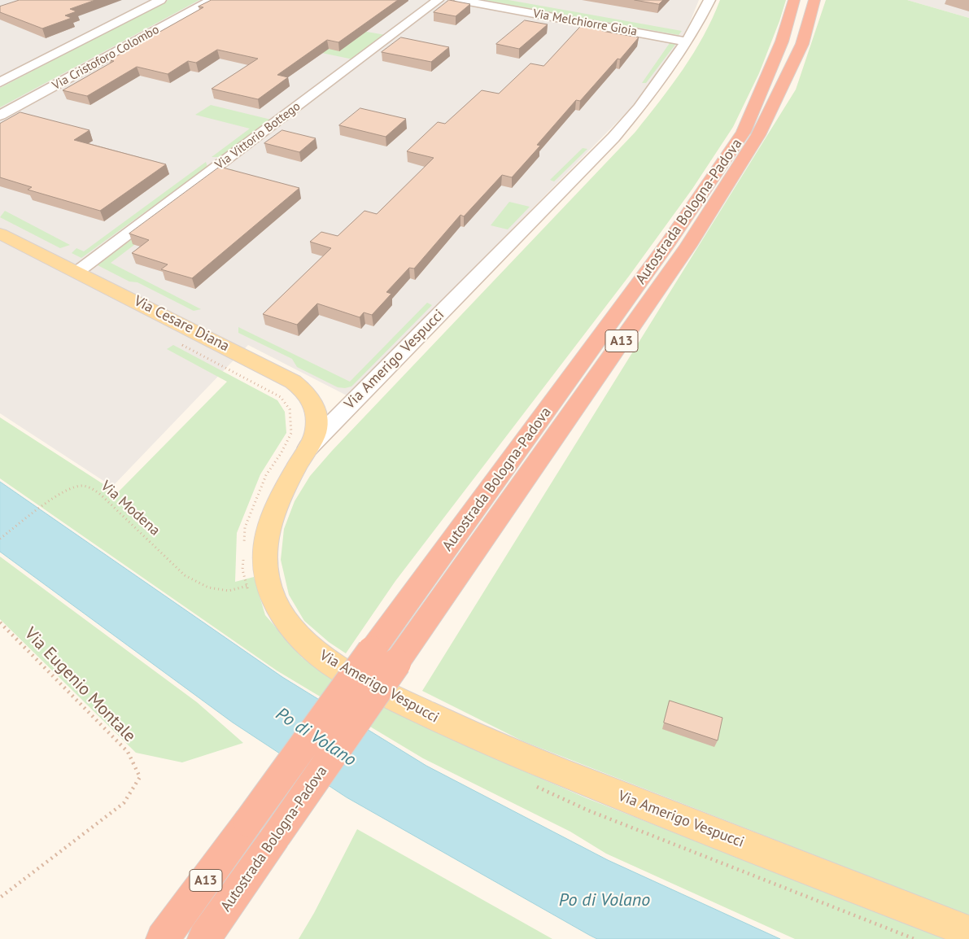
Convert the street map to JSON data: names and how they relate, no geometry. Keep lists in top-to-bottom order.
{
  "streets": {
    "highway": ["Autostrada Bologna-Padova", "A13"],
    "main road": ["Via Cesare Diana", "Via Amerigo Vespucci"],
    "street": ["Via Melchiorre Gioia", "Via Cristoforo Colombo", "Via Vittorio Bottego"],
    "path": ["Via Modena", "Via Eugenio Montale"]
  },
  "crossings": [
    ["Via Melchiorre Gioia", "Via Amerigo Vespucci"],
    ["Via Vittorio Bottego", "Via Cesare Diana"],
    ["Via Cesare Diana", "Via Amerigo Vespucci"]
  ],
  "water": ["Po di Volano"]
}
